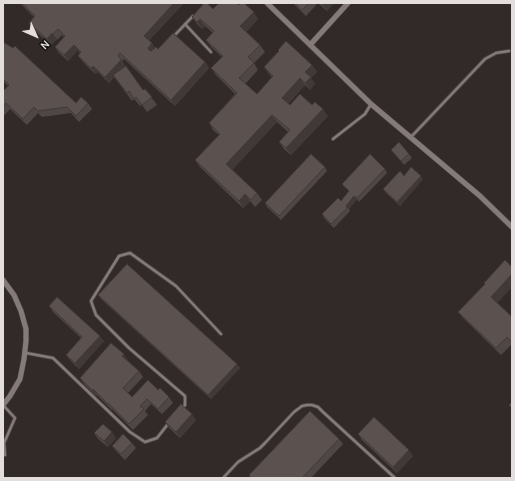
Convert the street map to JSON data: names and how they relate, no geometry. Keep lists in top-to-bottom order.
{
  "north": "bottom right"
}
